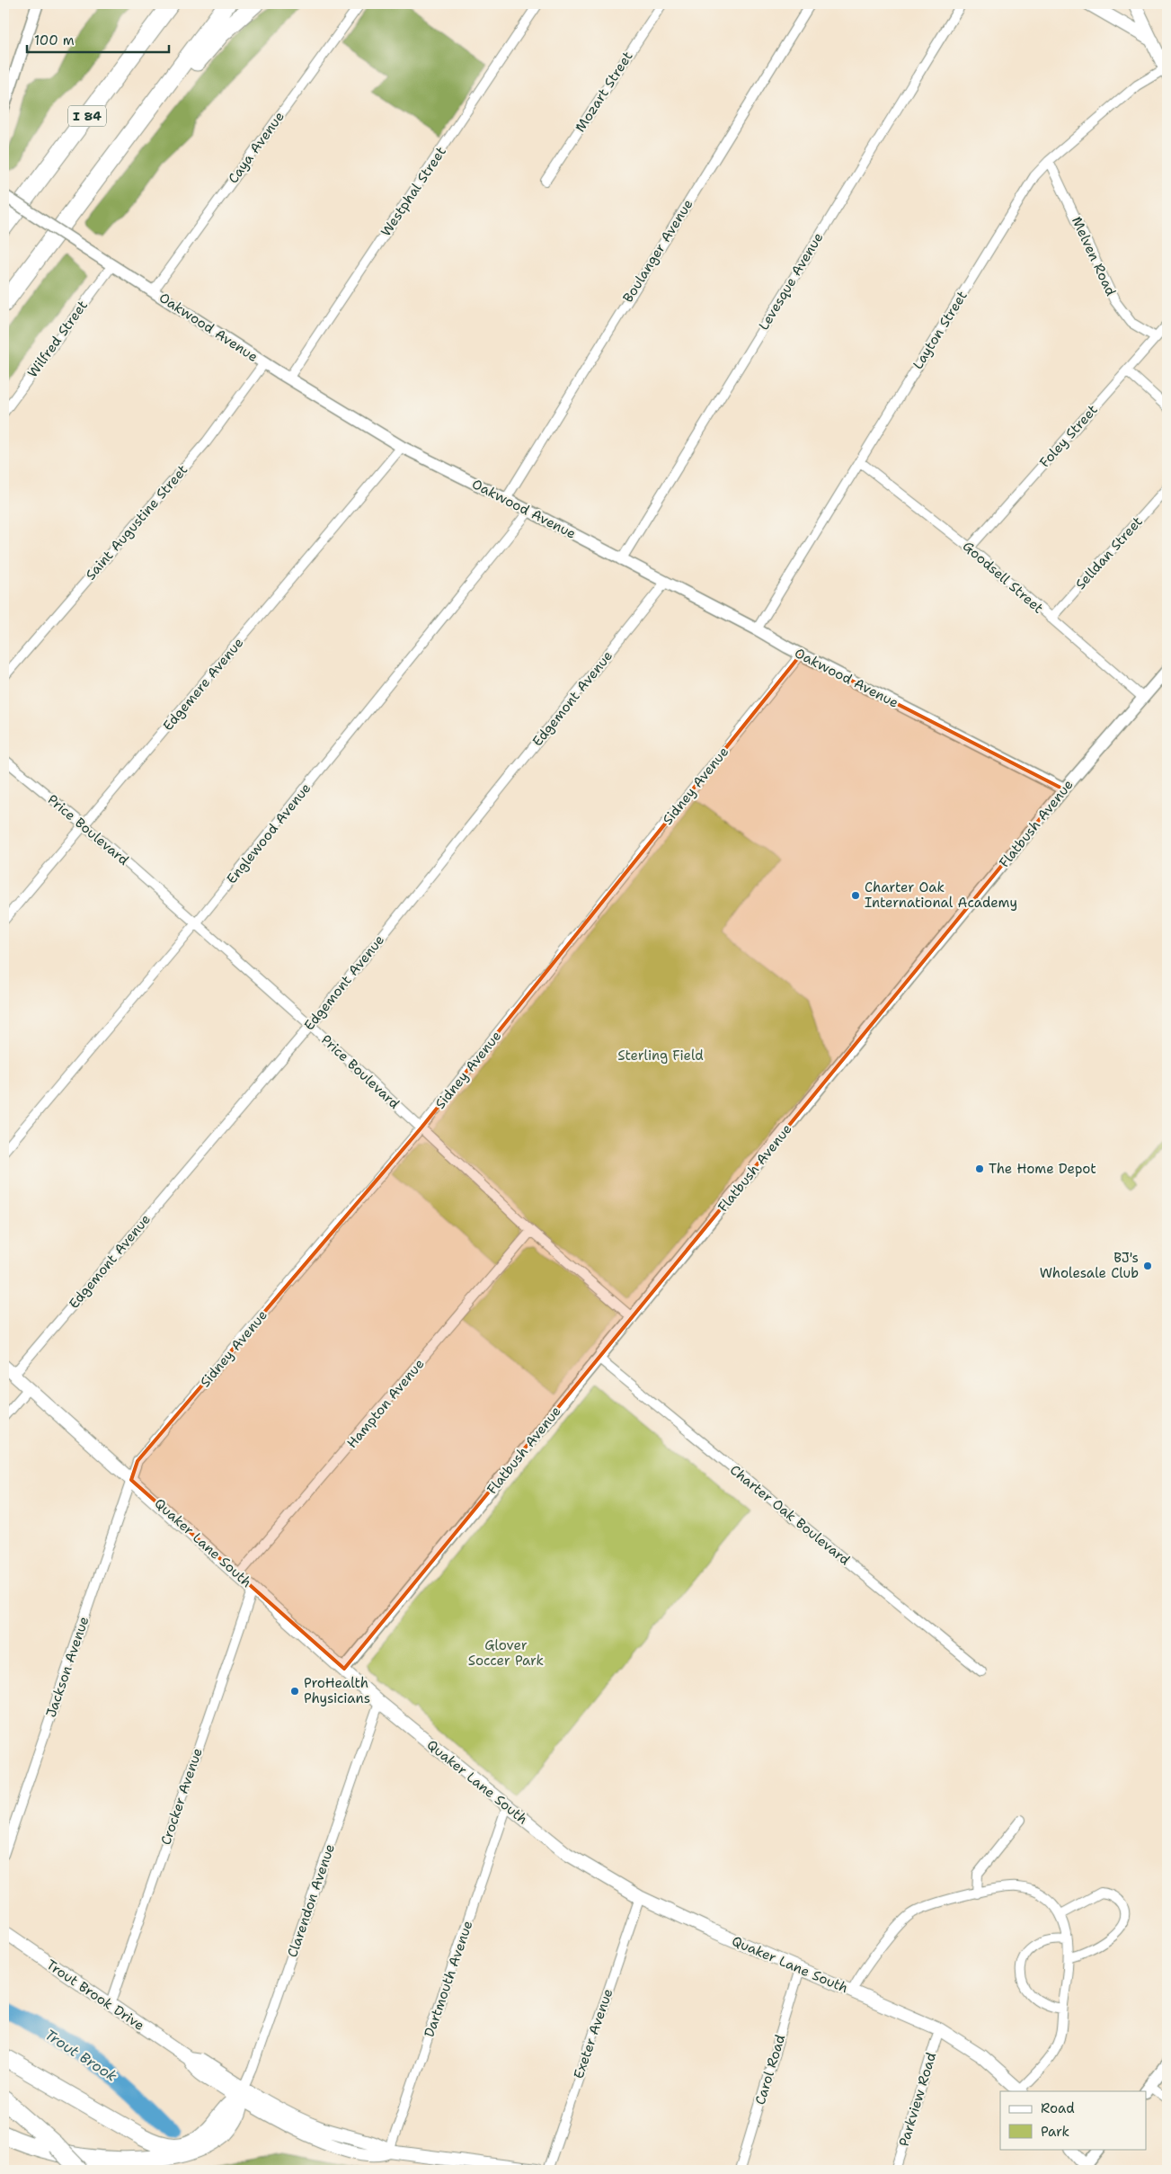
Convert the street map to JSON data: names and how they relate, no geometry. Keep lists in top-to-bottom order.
{
  "streets": {
    "highway": ["I 84"],
    "main road": ["Quaker Lane South", "Trout Brook Drive"],
    "street": [
      "Mozart Street",
      "Caya Avenue",
      "Westphal Street",
      "Boulanger Avenue",
      "Melven Road",
      "Levesque Avenue",
      "Oakwood Avenue",
      "Layton Street",
      "Wilfred Street",
      "Foley Street",
      "Saint Augustine Street",
      "Selldan Street",
      "Goodsell Street",
      "Edgemere Avenue",
      "Edgemont Avenue",
      "Sidney Avenue",
      "Flatbush Avenue",
      "Price Boulevard",
      "Englewood Avenue",
      "Hampton Avenue",
      "Charter Oak Boulevard",
      "Jackson Avenue",
      "Crocker Avenue",
      "Clarendon Avenue",
      "Dartmouth Avenue",
      "Exeter Avenue",
      "Carol Road",
      "Parkview Road"
    ]
  },
  "crossings": [
    ["Caya Avenue", "Oakwood Avenue"],
    ["Westphal Street", "Oakwood Avenue"],
    ["Boulanger Avenue", "Oakwood Avenue"],
    ["Melven Road", "Layton Street"],
    ["Melven Road", "Foley Street"],
    ["Levesque Avenue", "Oakwood Avenue"],
    ["Oakwood Avenue", "Layton Street"],
    ["Oakwood Avenue", "Wilfred Street"],
    ["Oakwood Avenue", "Saint Augustine Street"],
    ["Oakwood Avenue", "Edgemere Avenue"],
    ["Oakwood Avenue", "Edgemont Avenue"],
    ["Oakwood Avenue", "Sidney Avenue"],
    ["Oakwood Avenue", "Flatbush Avenue"],
    ["Oakwood Avenue", "Englewood Avenue"],
    ["Layton Street", "Goodsell Street"],
    ["Foley Street", "Goodsell Street"],
    ["Selldan Street", "Goodsell Street"],
    ["Goodsell Street", "Flatbush Avenue"],
    ["Edgemere Avenue", "Price Boulevard"],
    ["Edgemont Avenue", "Price Boulevard"],
    ["Edgemont Avenue", "Quaker Lane South"],
    ["Sidney Avenue", "Price Boulevard"],
    ["Sidney Avenue", "Quaker Lane South"],
    ["Sidney Avenue", "Jackson Avenue"],
    ["Flatbush Avenue", "Price Boulevard"],
    ["Flatbush Avenue", "Charter Oak Boulevard"],
    ["Flatbush Avenue", "Quaker Lane South"],
    ["Price Boulevard", "Englewood Avenue"],
    ["Price Boulevard", "Hampton Avenue"],
    ["Hampton Avenue", "Quaker Lane South"],
    ["Quaker Lane South", "Jackson Avenue"],
    ["Quaker Lane South", "Crocker Avenue"],
    ["Quaker Lane South", "Clarendon Avenue"],
    ["Quaker Lane South", "Dartmouth Avenue"],
    ["Quaker Lane South", "Exeter Avenue"],
    ["Quaker Lane South", "Carol Road"],
    ["Quaker Lane South", "Parkview Road"],
    ["Crocker Avenue", "Trout Brook Drive"],
    ["Clarendon Avenue", "Trout Brook Drive"],
    ["Dartmouth Avenue", "Trout Brook Drive"]
  ],
  "water": ["Trout Brook"],
  "parks": ["Sterling Field", "Glover Soccer Park"],
  "places": [
    "Charter Oak International Academy",
    "The Home Depot",
    "BJ's Wholesale Club",
    "ProHealth Physicians"
  ],
  "legend": ["Road", "Park"],
  "scale_bar": "100 m"
}
